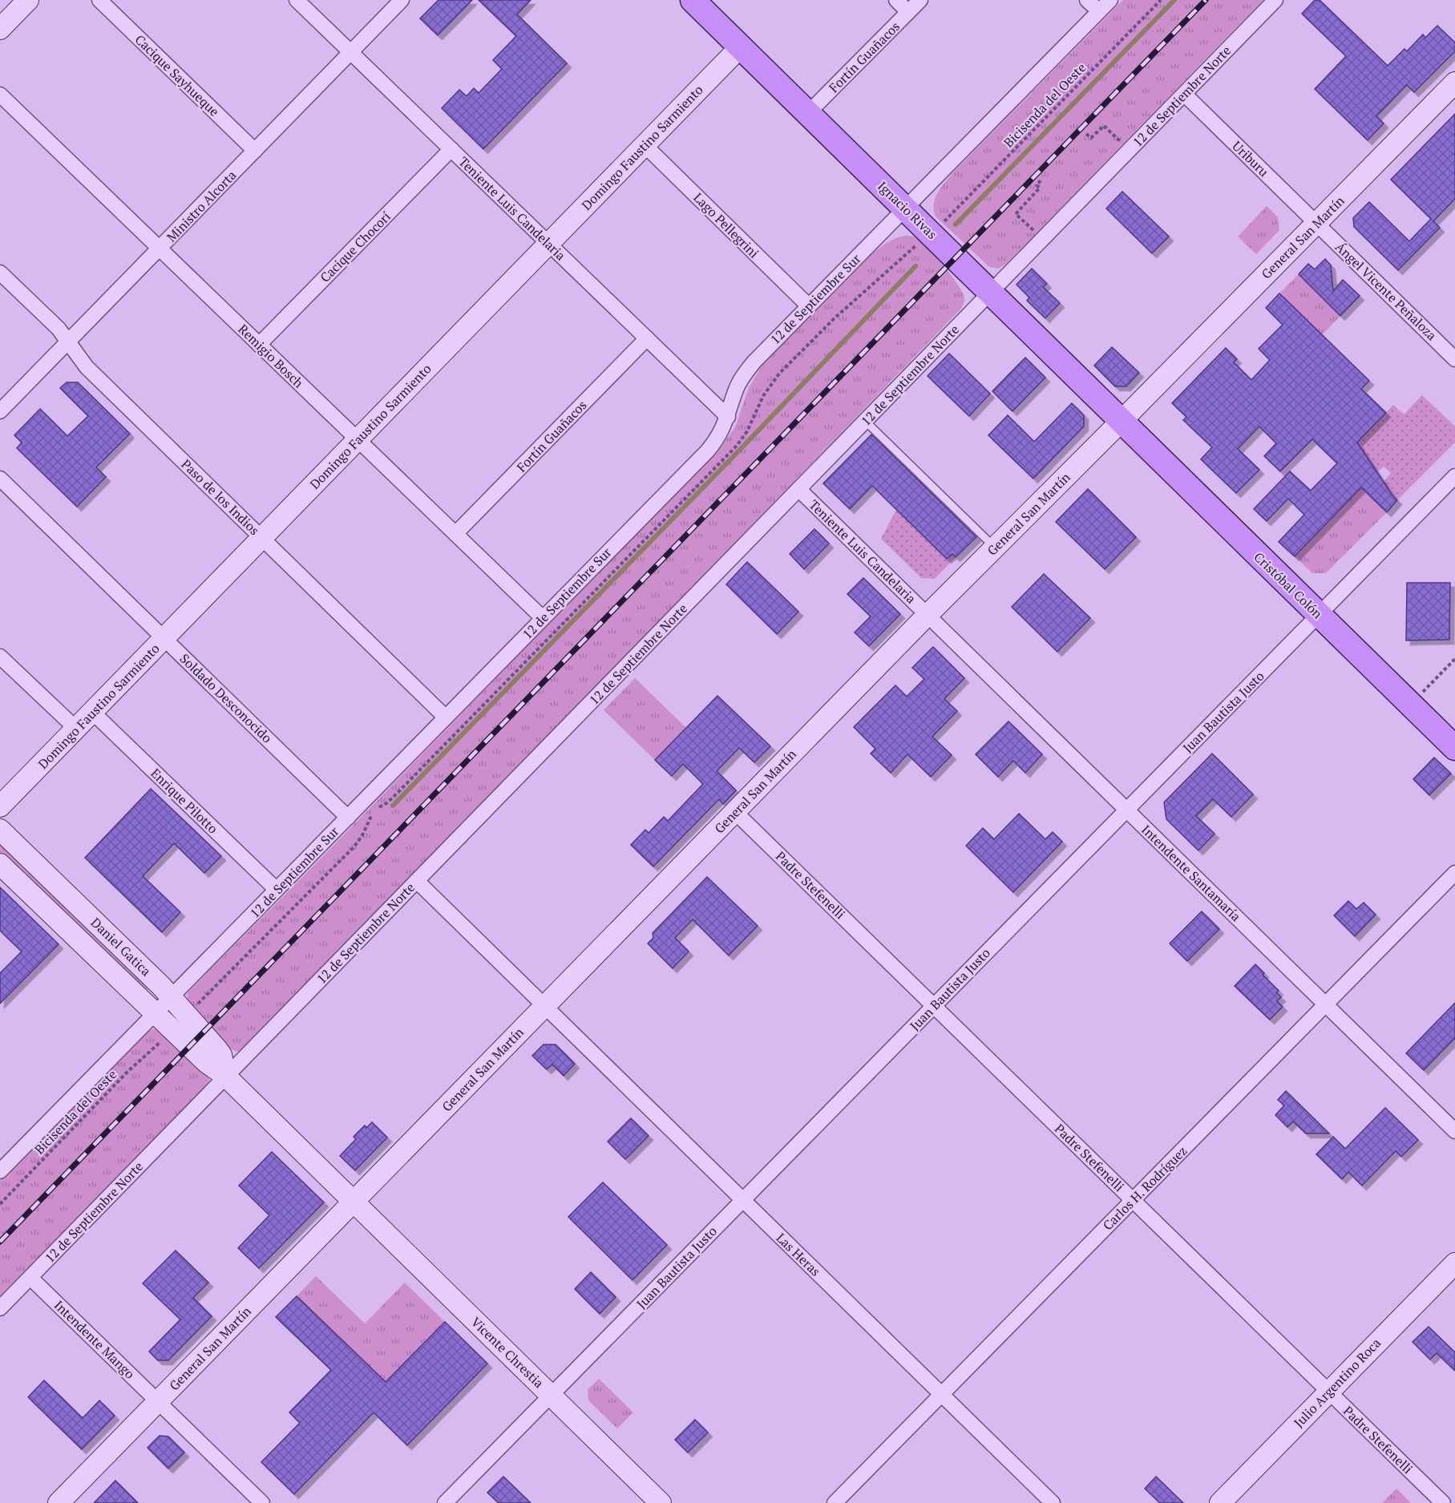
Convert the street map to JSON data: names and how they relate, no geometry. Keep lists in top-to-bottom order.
{
  "streets": {
    "main road": [
      "Domingo Faustino Sarmiento",
      "Ignacio Rivas",
      "General San Martín",
      "Cristóbal Colón",
      "Daniel Gatica",
      "Vicente Chrestia",
      "Julio Argentino Roca"
    ],
    "street": [
      "Fortín Guañacos",
      "Cacique Sayhueque",
      "12 de Septiembre Norte",
      "Uriburu",
      "Ministro Alcorta",
      "Teniente Luis Candelaria",
      "Lago Pellegrini",
      "Cacique Chocorí",
      "Ángel Vicente Peñaloza",
      "12 de Septiembre Sur",
      "Remigio Bosch",
      "Paso de los Indios",
      "Soldado Desconocido",
      "Juan Bautista Justo",
      "Enrique Pilotto",
      "Intendente Santamaría",
      "Padre Stefenelli",
      "Carlos H. Rodríguez",
      "Las Heras",
      "Intendente Mango"
    ],
    "path": ["Bicisenda del Oeste"]
  },
  "crossings": [
    ["Fortín Guañacos", "Teniente Luis Candelaria"],
    ["Fortín Guañacos", "Ignacio Rivas"],
    ["Fortín Guañacos", "Remigio Bosch"],
    ["Cacique Sayhueque", "Ministro Alcorta"],
    ["12 de Septiembre Norte", "Uriburu"],
    ["12 de Septiembre Norte", "Teniente Luis Candelaria"],
    ["12 de Septiembre Norte", "Ignacio Rivas"],
    ["12 de Septiembre Norte", "Daniel Gatica"],
    ["12 de Septiembre Norte", "Intendente Mango"],
    ["Domingo Faustino Sarmiento", "Teniente Luis Candelaria"],
    ["Domingo Faustino Sarmiento", "Ignacio Rivas"],
    ["Domingo Faustino Sarmiento", "Lago Pellegrini"],
    ["Domingo Faustino Sarmiento", "Remigio Bosch"],
    ["Domingo Faustino Sarmiento", "Paso de los Indios"],
    ["Domingo Faustino Sarmiento", "Soldado Desconocido"],
    ["Domingo Faustino Sarmiento", "Enrique Pilotto"],
    ["Uriburu", "General San Martín"],
    ["Uriburu", "Ángel Vicente Peñaloza"],
    ["Ministro Alcorta", "Teniente Luis Candelaria"],
    ["Ministro Alcorta", "Remigio Bosch"],
    ["Ministro Alcorta", "Paso de los Indios"],
    ["Teniente Luis Candelaria", "General San Martín"],
    ["Teniente Luis Candelaria", "Cacique Chocorí"],
    ["Teniente Luis Candelaria", "12 de Septiembre Sur"],
    ["Teniente Luis Candelaria", "Intendente Santamaría"],
    ["Ignacio Rivas", "General San Martín"],
    ["Ignacio Rivas", "12 de Septiembre Sur"],
    ["Ignacio Rivas", "Cristóbal Colón"],
    ["Lago Pellegrini", "12 de Septiembre Sur"],
    ["General San Martín", "Ángel Vicente Peñaloza"],
    ["General San Martín", "Cristóbal Colón"],
    ["General San Martín", "Intendente Santamaría"],
    ["General San Martín", "Padre Stefenelli"],
    ["General San Martín", "Daniel Gatica"],
    ["General San Martín", "Las Heras"],
    ["General San Martín", "Intendente Mango"],
    ["General San Martín", "Vicente Chrestia"],
    ["Cacique Chocorí", "Remigio Bosch"],
    ["12 de Septiembre Sur", "Remigio Bosch"],
    ["12 de Septiembre Sur", "Paso de los Indios"],
    ["12 de Septiembre Sur", "Soldado Desconocido"],
    ["12 de Septiembre Sur", "Enrique Pilotto"],
    ["12 de Septiembre Sur", "Daniel Gatica"],
    ["Cristóbal Colón", "Juan Bautista Justo"],
    ["Juan Bautista Justo", "Intendente Santamaría"],
    ["Juan Bautista Justo", "Padre Stefenelli"],
    ["Juan Bautista Justo", "Las Heras"],
    ["Juan Bautista Justo", "Vicente Chrestia"],
    ["Intendente Santamaría", "Carlos H. Rodríguez"],
    ["Padre Stefenelli", "Carlos H. Rodríguez"],
    ["Padre Stefenelli", "Julio Argentino Roca"],
    ["Daniel Gatica", "Vicente Chrestia"],
    ["Carlos H. Rodríguez", "Las Heras"]
  ]
}
